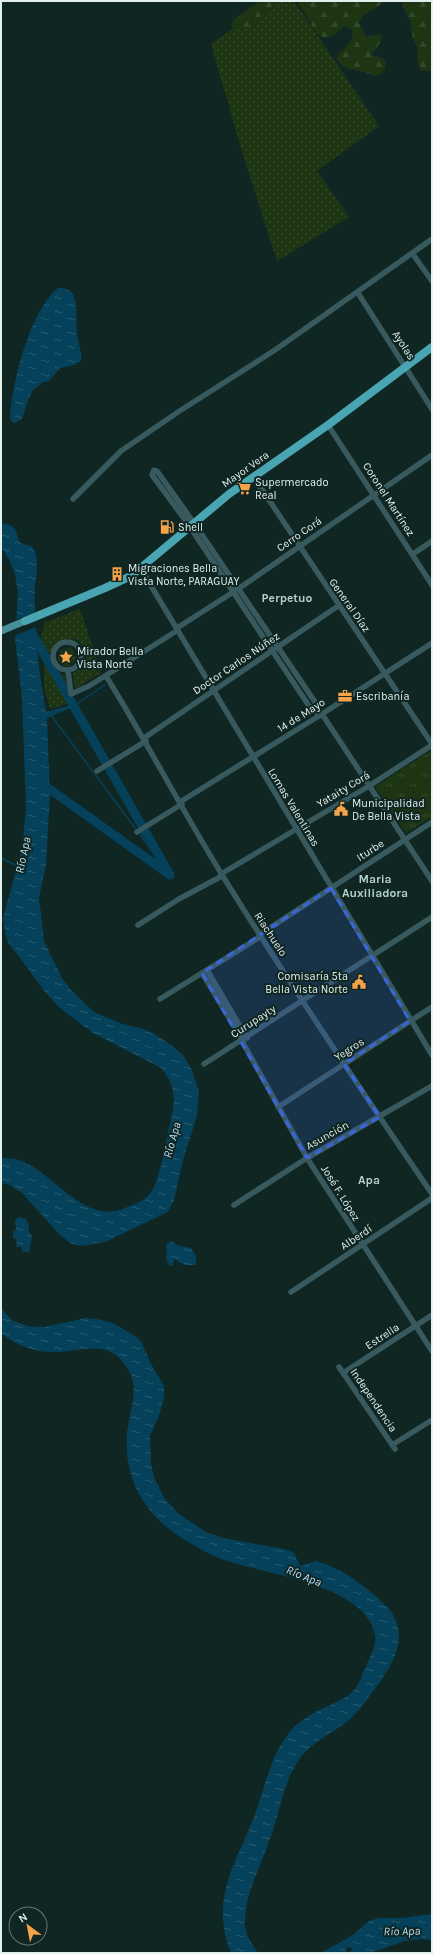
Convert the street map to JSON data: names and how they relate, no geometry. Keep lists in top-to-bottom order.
{
  "streets": {
    "highway": ["Mayor Vera"],
    "street": [
      "Ayolas",
      "Coronel Martínez",
      "Cerro Corá",
      "General Díaz",
      "Doctor Carlos Núñez",
      "14 de Mayo",
      "Yataity Corá",
      "Lomas Valentinas",
      "Iturbe",
      "Riachuelo",
      "Curupayty",
      "Yegros",
      "Asunción",
      "José F. López",
      "Alberdí",
      "Estrella",
      "Independencia"
    ]
  },
  "crossings": [
    ["Ayolas", "Mayor Vera"],
    ["Mayor Vera", "Coronel Martínez"],
    ["Mayor Vera", "General Díaz"],
    ["Mayor Vera", "Lomas Valentinas"],
    ["Coronel Martínez", "Cerro Corá"],
    ["Cerro Corá", "General Díaz"],
    ["Cerro Corá", "Lomas Valentinas"],
    ["Cerro Corá", "Riachuelo"],
    ["General Díaz", "Doctor Carlos Núñez"],
    ["General Díaz", "14 de Mayo"],
    ["General Díaz", "Yataity Corá"],
    ["Doctor Carlos Núñez", "Lomas Valentinas"],
    ["Doctor Carlos Núñez", "Riachuelo"],
    ["14 de Mayo", "Lomas Valentinas"],
    ["14 de Mayo", "Riachuelo"],
    ["Yataity Corá", "Lomas Valentinas"],
    ["Yataity Corá", "Riachuelo"],
    ["Lomas Valentinas", "Iturbe"],
    ["Lomas Valentinas", "Curupayty"],
    ["Lomas Valentinas", "Yegros"],
    ["Iturbe", "Riachuelo"],
    ["Iturbe", "José F. López"],
    ["Riachuelo", "Curupayty"],
    ["Riachuelo", "Yegros"],
    ["Riachuelo", "Asunción"],
    ["Curupayty", "José F. López"],
    ["Yegros", "José F. López"],
    ["Asunción", "José F. López"],
    ["José F. López", "Alberdí"],
    ["José F. López", "Estrella"],
    ["Estrella", "Independencia"]
  ],
  "districts": ["Perpetuo", "Maria Auxiliadora", "Apa"],
  "water": ["Río Apa"],
  "places": {
    "supermarket": ["Supermercado Real"],
    "fuel station": ["Shell"],
    "building": ["Migraciones Bella Vista Norte, PARAGUAY"],
    "place": ["Mirador Bella Vista Norte"],
    "office": ["Escribanía"],
    "public building": ["Municipalidad De Bella Vista", "Comisaría 5ta Bella Vista Norte"]
  },
  "north": "top left"
}
